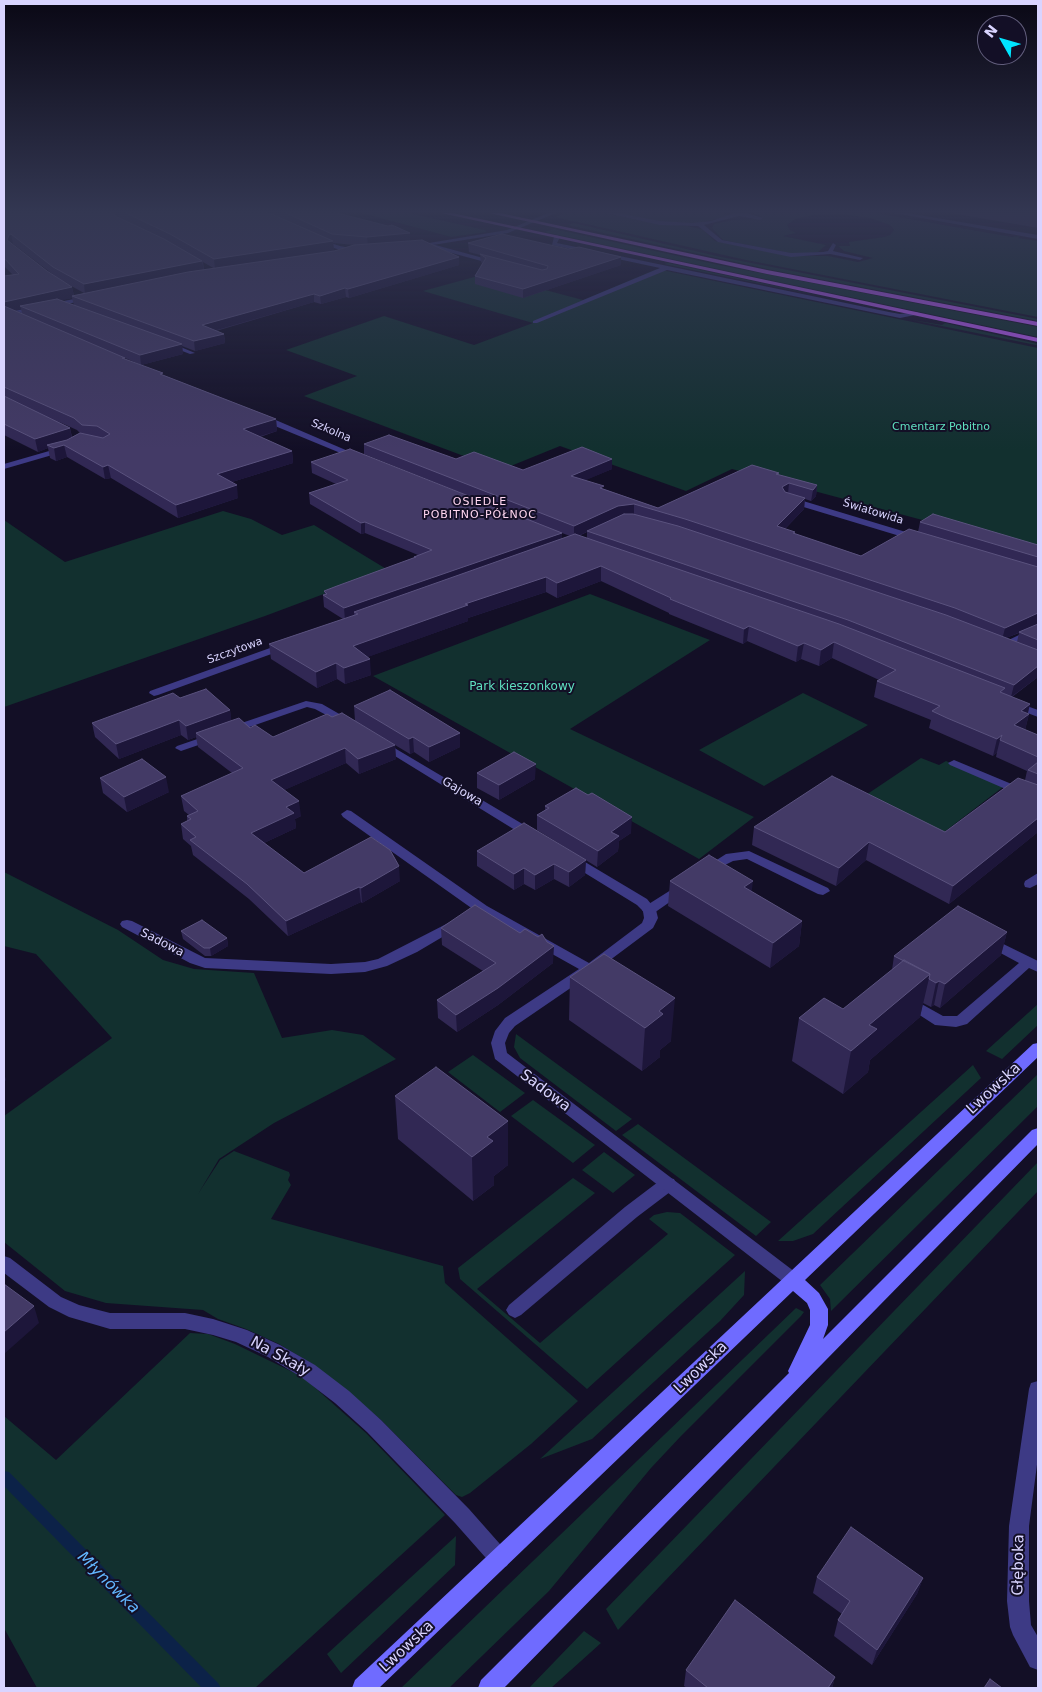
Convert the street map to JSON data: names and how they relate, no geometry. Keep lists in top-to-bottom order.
{
  "streets": {
    "main road": ["Lwowska"],
    "street": [
      "Szkolna",
      "Światowida",
      "Szczytowa",
      "Gajowa",
      "Sadowa",
      "Na Skały",
      "Głęboka"
    ]
  },
  "crossings": [
    ["Sadowa", "Lwowska"],
    ["Lwowska", "Na Skały"]
  ],
  "districts": ["OSIEDLE POBITNO-PÓŁNOC"],
  "water": ["Młynówka"],
  "parks": ["Cmentarz Pobitno", "Park kieszonkowy"],
  "north": "top left"
}
